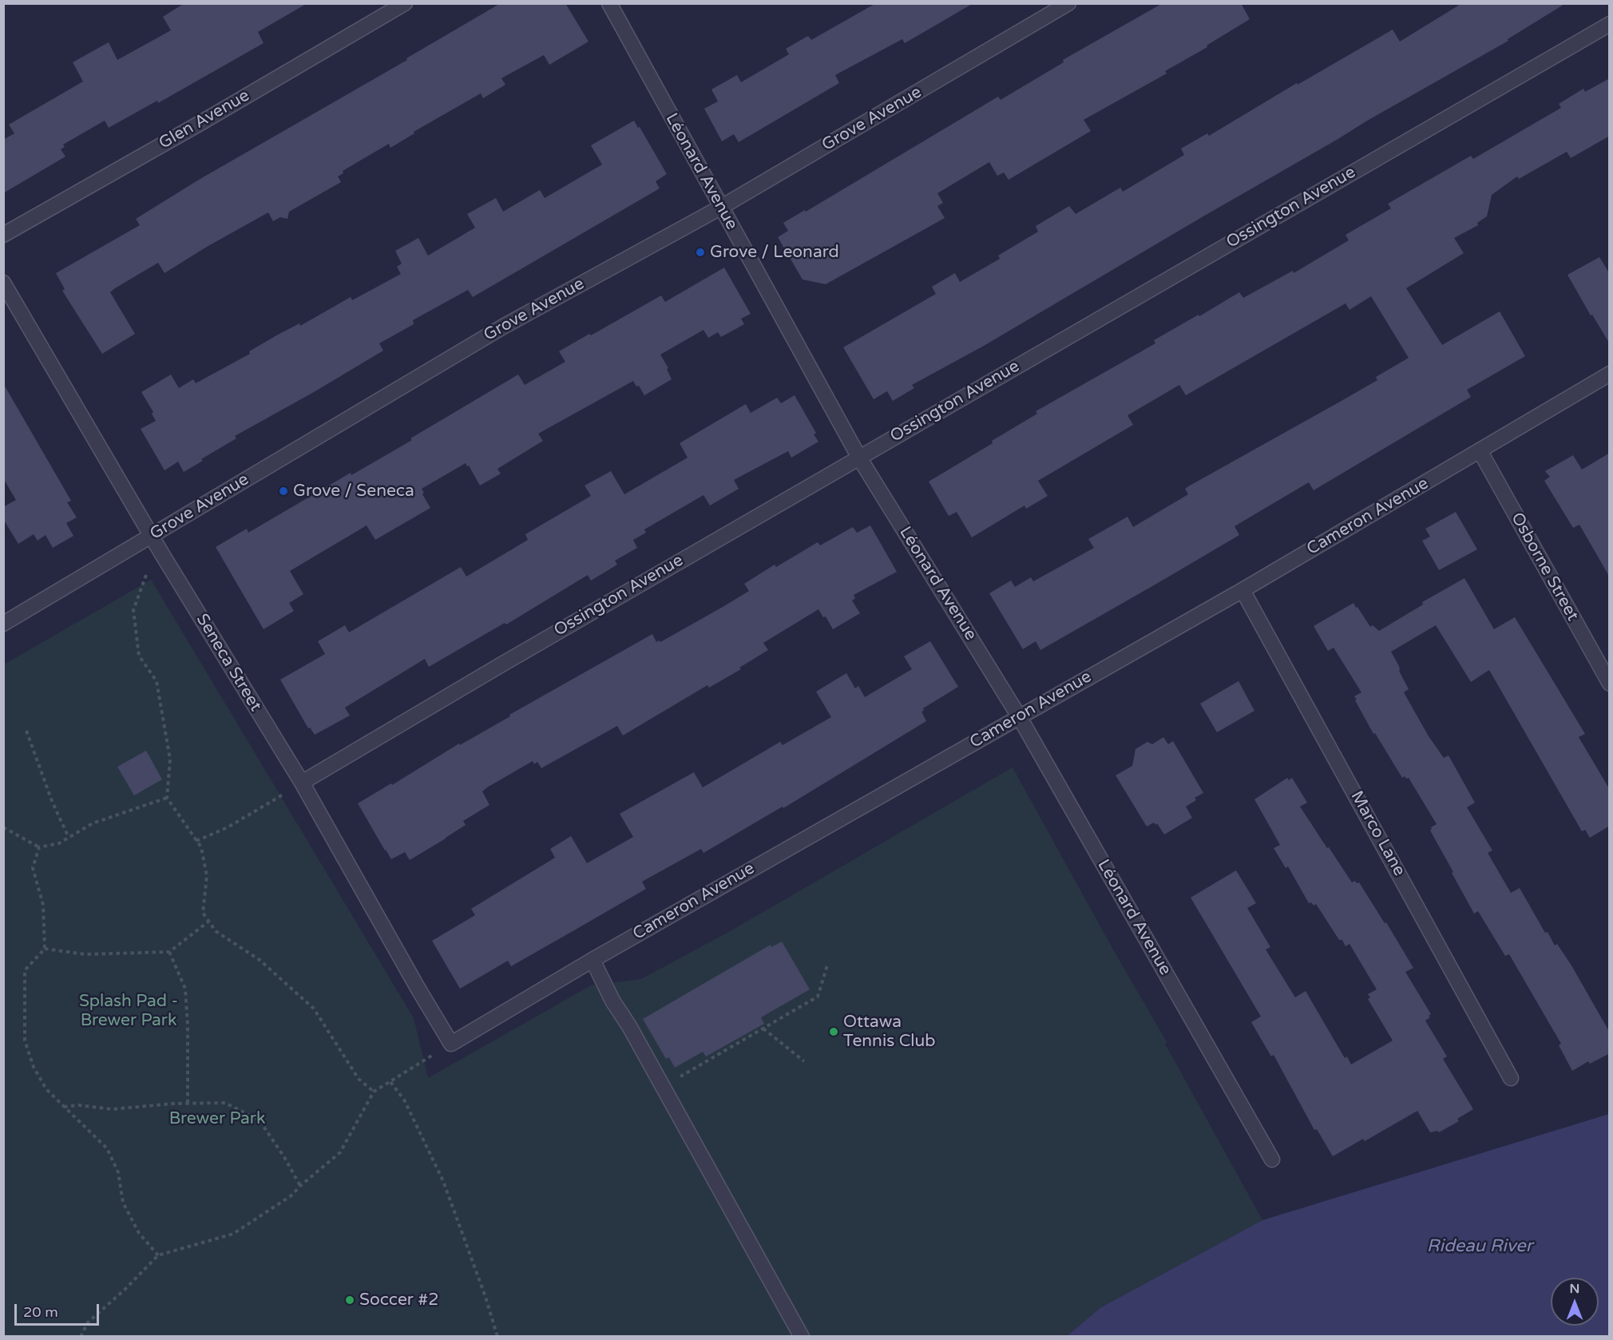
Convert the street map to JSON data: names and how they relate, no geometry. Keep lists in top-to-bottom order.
{
  "streets": {
    "street": [
      "Grove Avenue",
      "Glen Avenue",
      "Léonard Avenue",
      "Ossington Avenue",
      "Cameron Avenue",
      "Osborne Street",
      "Seneca Street",
      "Marco Lane"
    ]
  },
  "crossings": [
    ["Grove Avenue", "Léonard Avenue"],
    ["Grove Avenue", "Seneca Street"],
    ["Léonard Avenue", "Ossington Avenue"],
    ["Léonard Avenue", "Cameron Avenue"],
    ["Ossington Avenue", "Seneca Street"],
    ["Cameron Avenue", "Osborne Street"],
    ["Cameron Avenue", "Seneca Street"],
    ["Cameron Avenue", "Marco Lane"]
  ],
  "water": ["Rideau River"],
  "parks": ["Splash Pad - Brewer Park", "Brewer Park"],
  "places": [
    "Grove / Leonard",
    "Grove / Seneca",
    "Ottawa Tennis Club",
    "Soccer #2"
  ],
  "scale_bar": "20 m",
  "north": "top"
}
